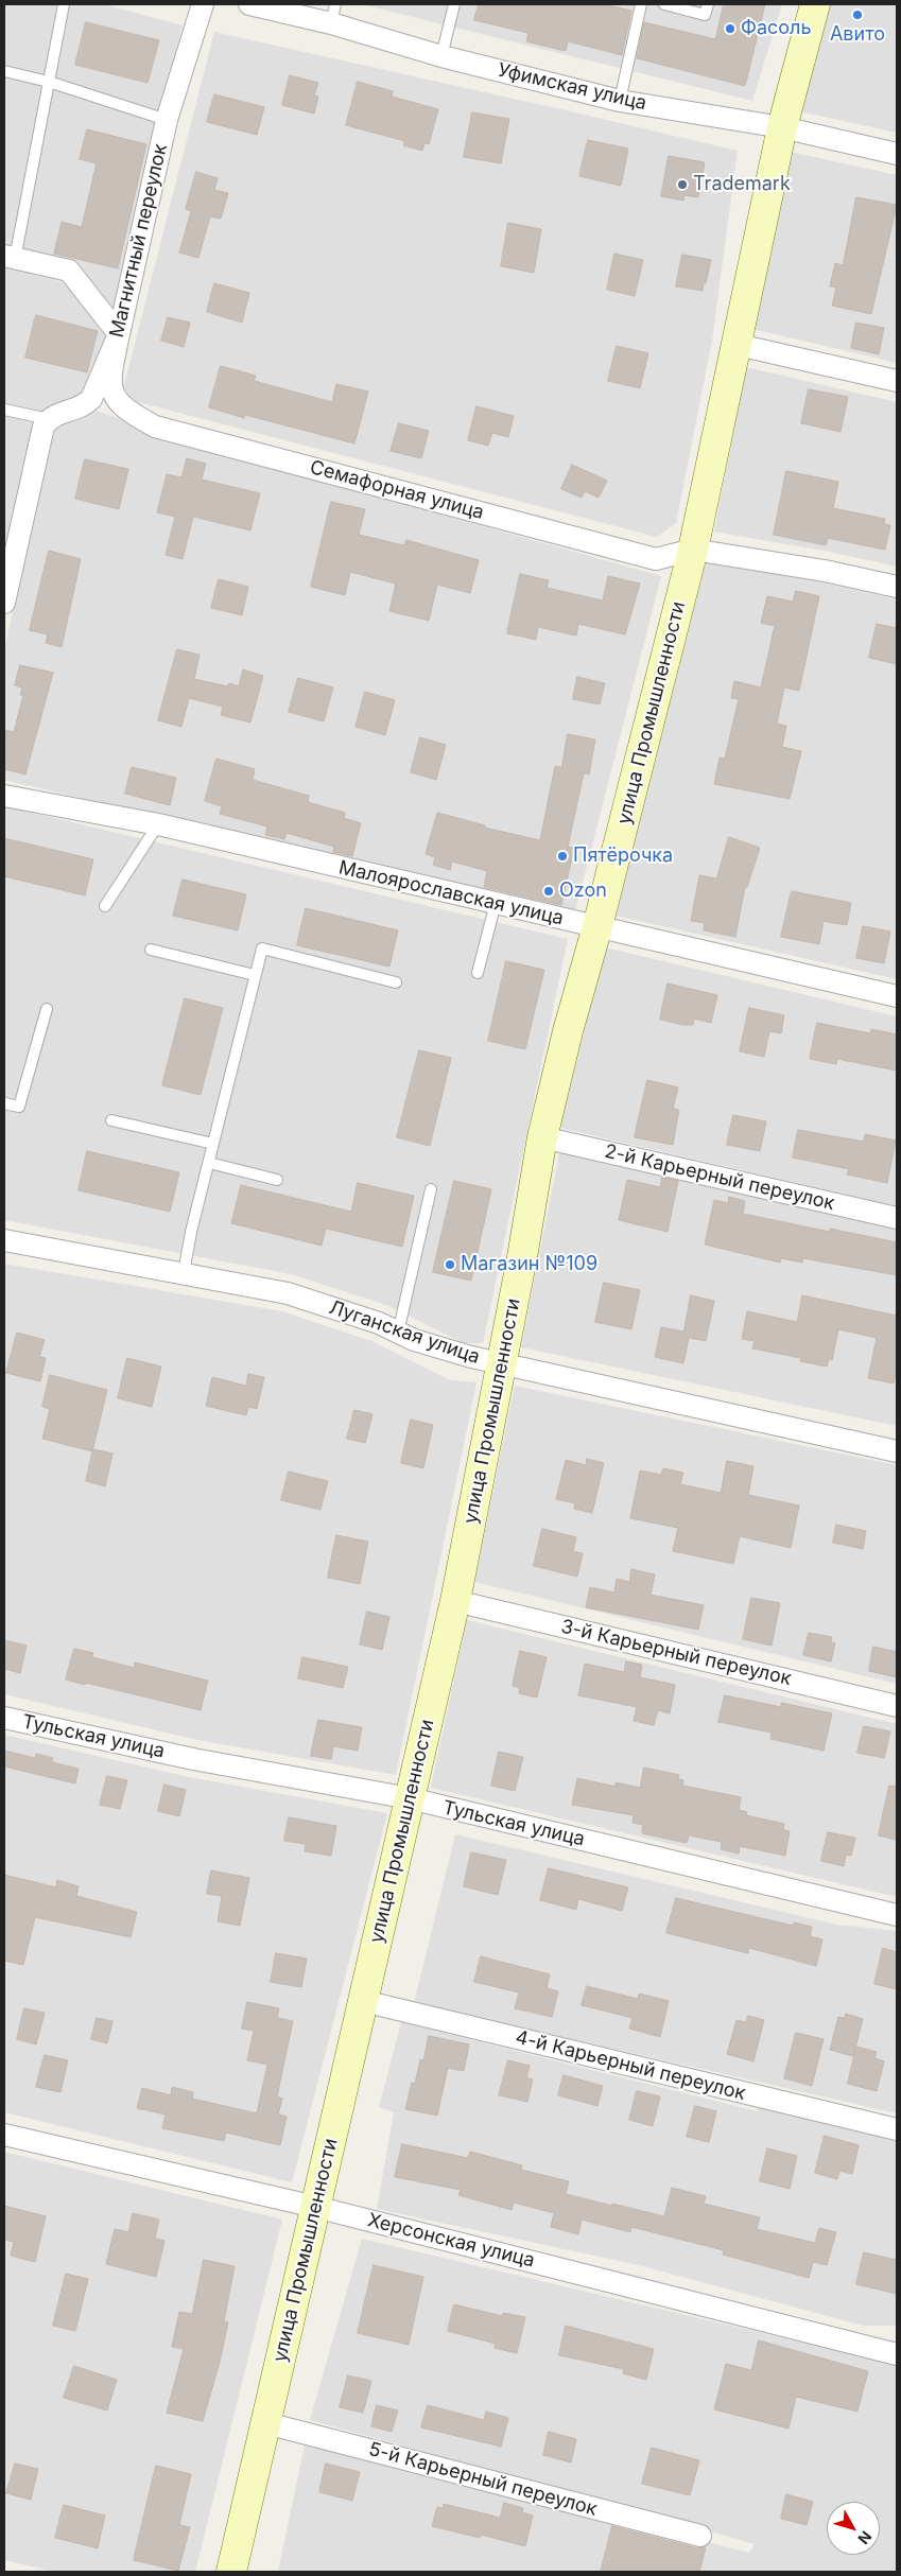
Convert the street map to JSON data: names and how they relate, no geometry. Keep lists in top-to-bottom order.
{
  "streets": {
    "main road": ["улица Промышленности"],
    "street": [
      "Уфимская улица",
      "Магнитный переулок",
      "Семафорная улица",
      "Малоярославская улица",
      "2-й Карьерный переулок",
      "Луганская улица",
      "3-й Карьерный переулок",
      "Тульская улица",
      "4-й Карьерный переулок",
      "Херсонская улица",
      "5-й Карьерный переулок"
    ]
  },
  "crossings": [
    ["Уфимская улица", "улица Промышленности"],
    ["Магнитный переулок", "Семафорная улица"],
    ["Семафорная улица", "улица Промышленности"],
    ["улица Промышленности", "Малоярославская улица"],
    ["улица Промышленности", "2-й Карьерный переулок"],
    ["улица Промышленности", "Луганская улица"],
    ["улица Промышленности", "3-й Карьерный переулок"],
    ["улица Промышленности", "Тульская улица"],
    ["улица Промышленности", "4-й Карьерный переулок"],
    ["улица Промышленности", "Херсонская улица"],
    ["улица Промышленности", "5-й Карьерный переулок"]
  ],
  "places": [
    "Авито",
    "Фасоль",
    "Trademark",
    "Пятёрочка",
    "Ozon",
    "Магазин №109"
  ],
  "north": "bottom right"
}
